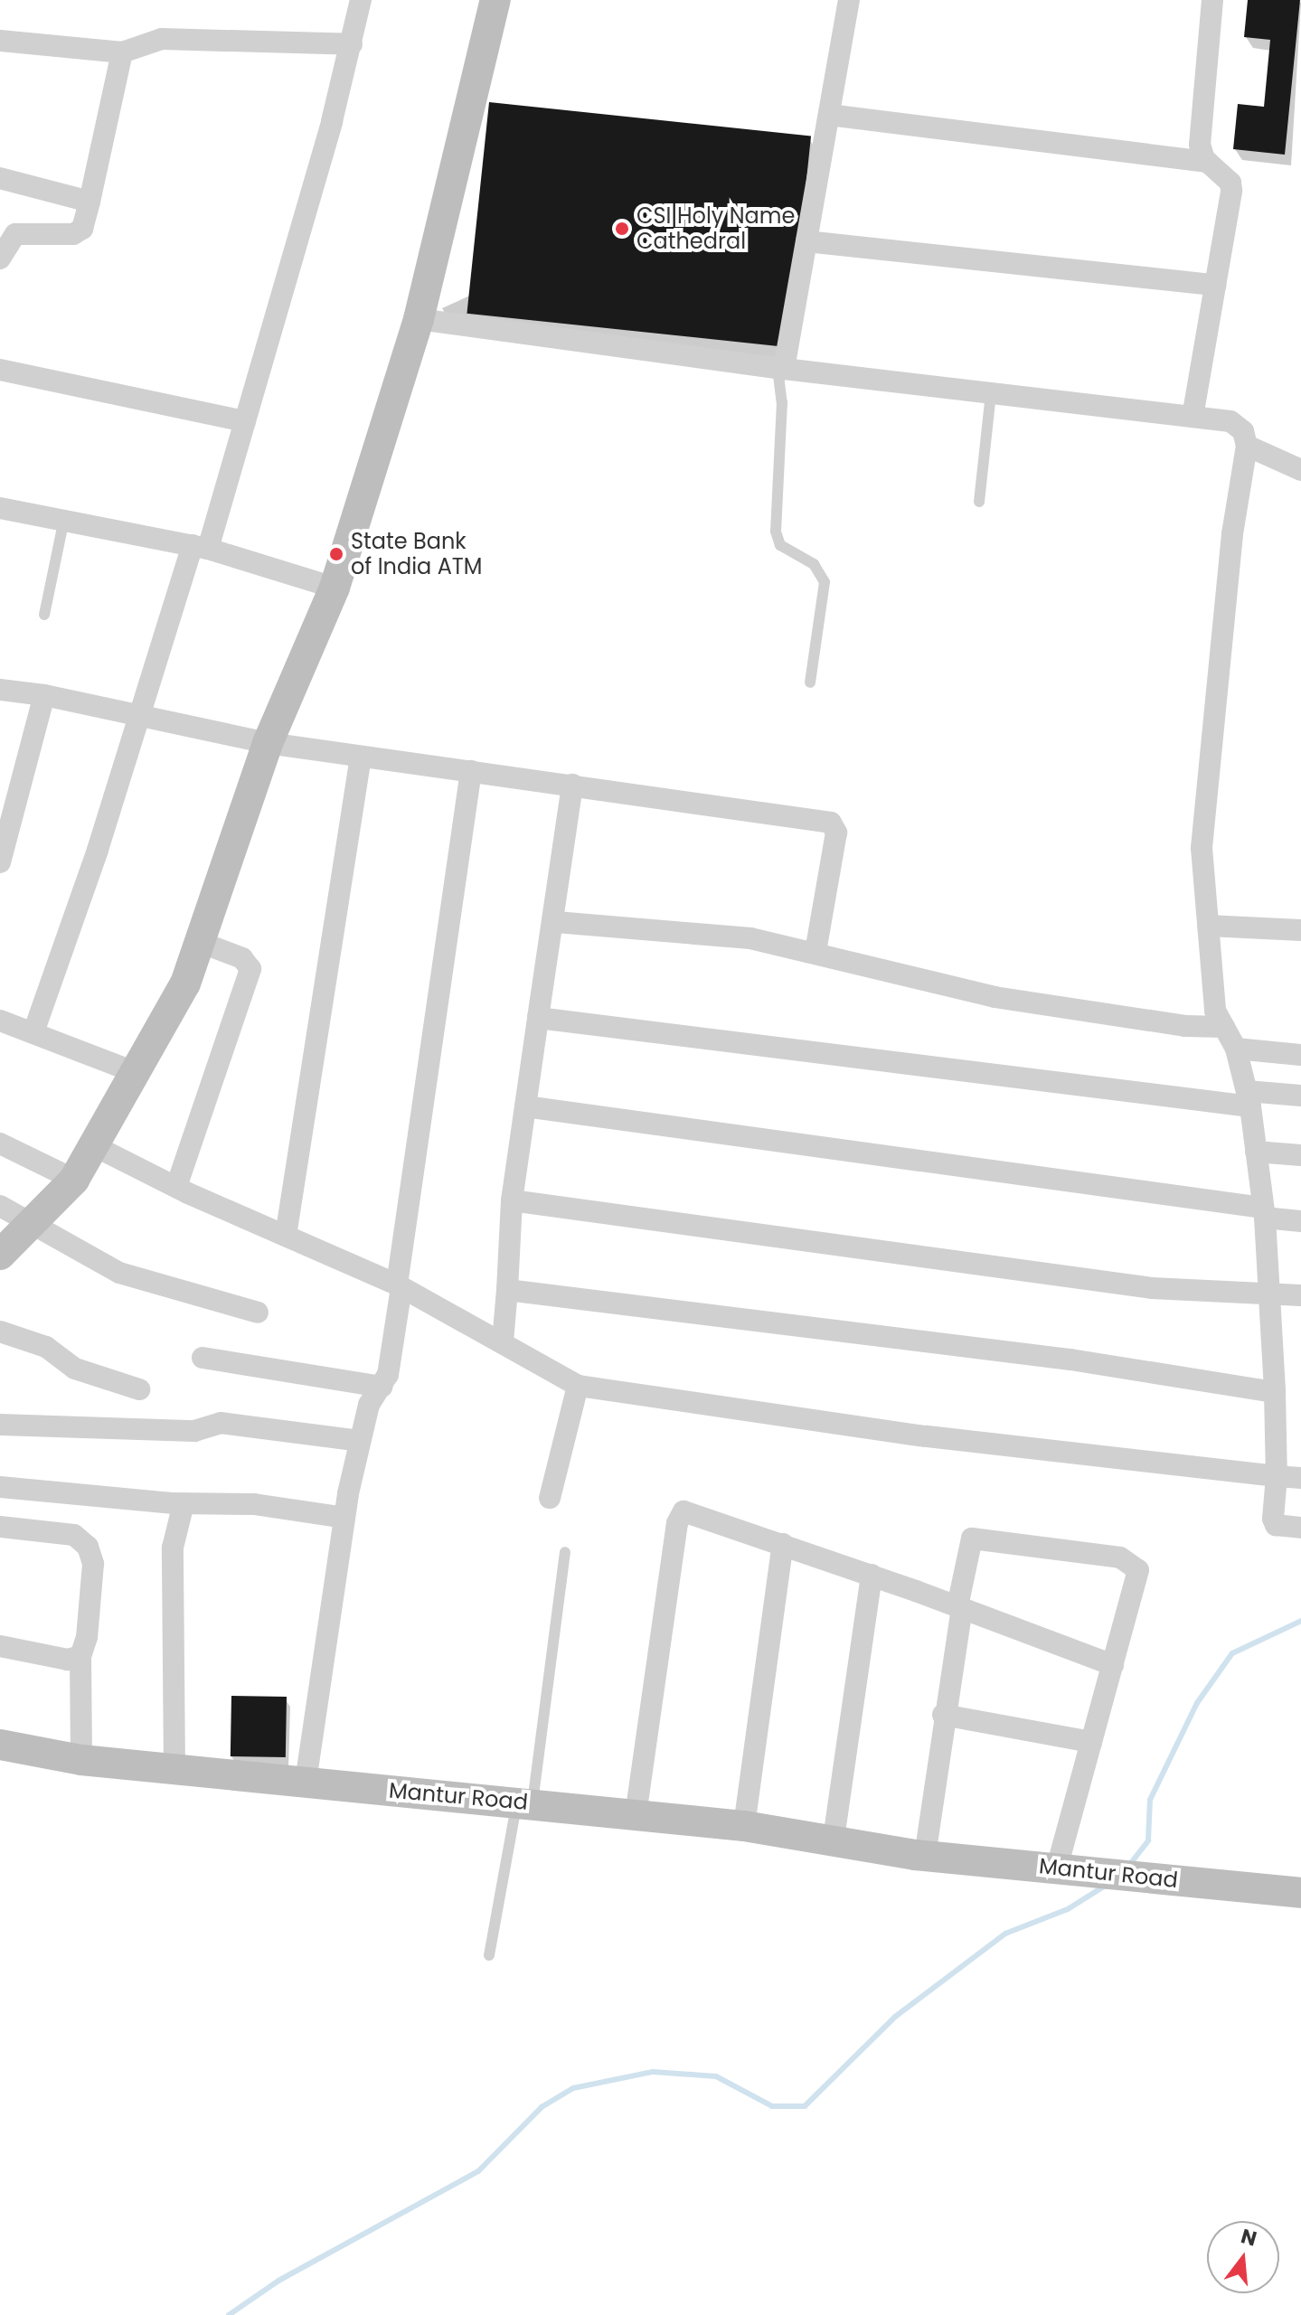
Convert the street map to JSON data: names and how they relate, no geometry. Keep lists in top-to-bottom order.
{
  "streets": {
    "main road": ["Mantur Road"]
  },
  "places": ["CSI Holy Name Cathedral", "State Bank of India ATM"],
  "north": "top"
}
